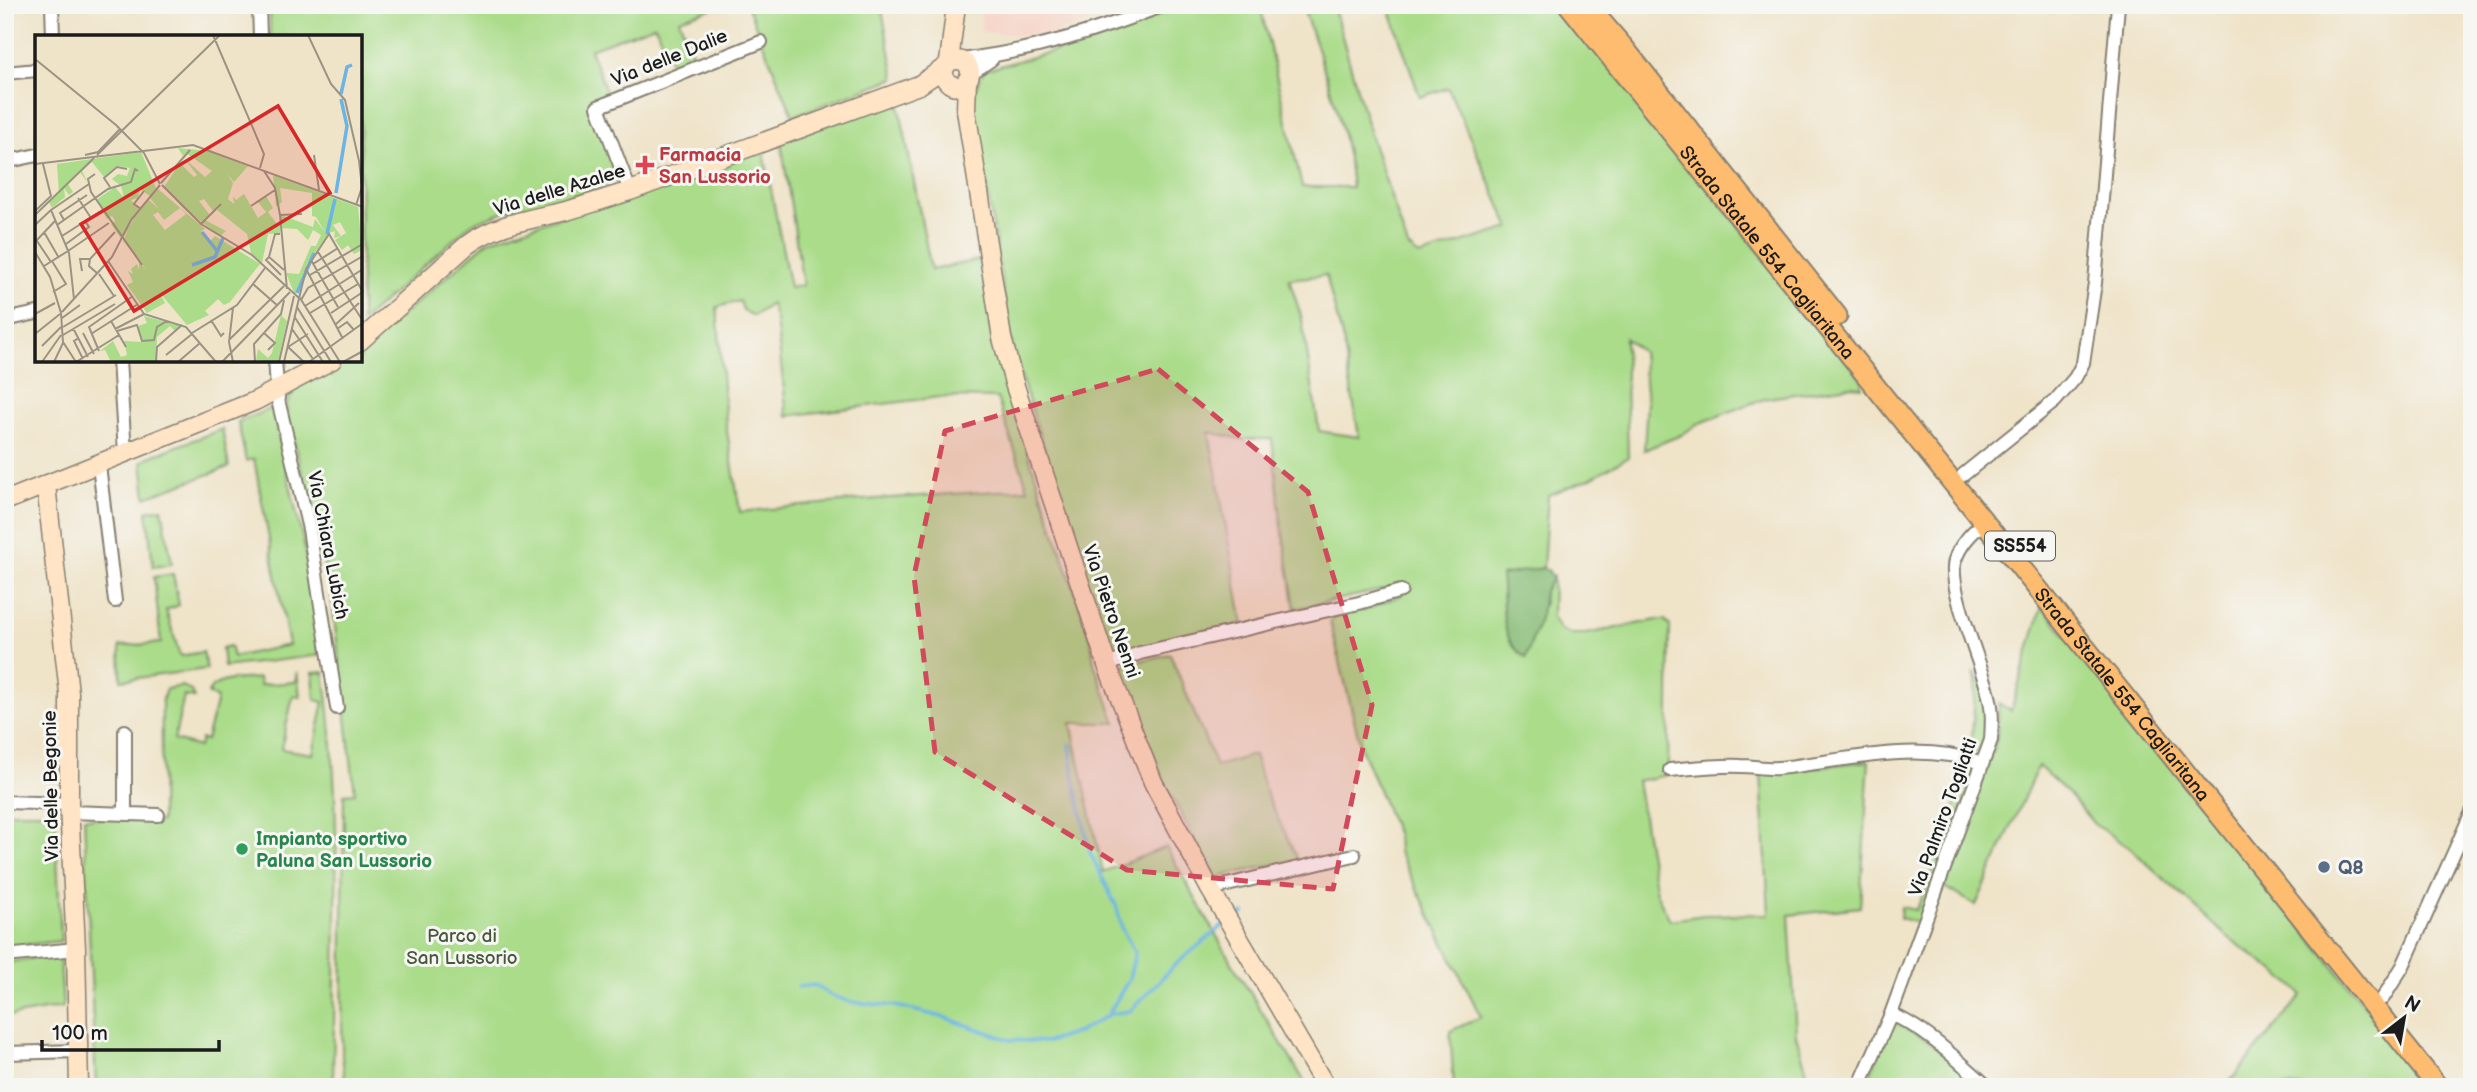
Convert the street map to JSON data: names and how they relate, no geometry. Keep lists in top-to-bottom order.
{
  "streets": {
    "main road": ["Strada Statale 554 Cagliaritana", "SS554"],
    "street": [
      "Via delle Dalie",
      "Via delle Azalee",
      "Via Chiara Lubich",
      "Via Pietro Nenni",
      "Via delle Begonie",
      "Via Palmiro Togliatti"
    ]
  },
  "crossings": [
    ["Via delle Dalie", "Via delle Azalee"],
    ["Via delle Azalee", "Via Pietro Nenni"],
    ["Strada Statale 554 Cagliaritana", "Via Palmiro Togliatti"]
  ],
  "parks": ["Parco di San Lussorio"],
  "places": {
    "health": ["Farmacia San Lussorio"],
    "other": ["Impianto sportivo Paluna San Lussorio", "Q8"]
  },
  "scale_bar": "100 m",
  "north": "top right"
}
